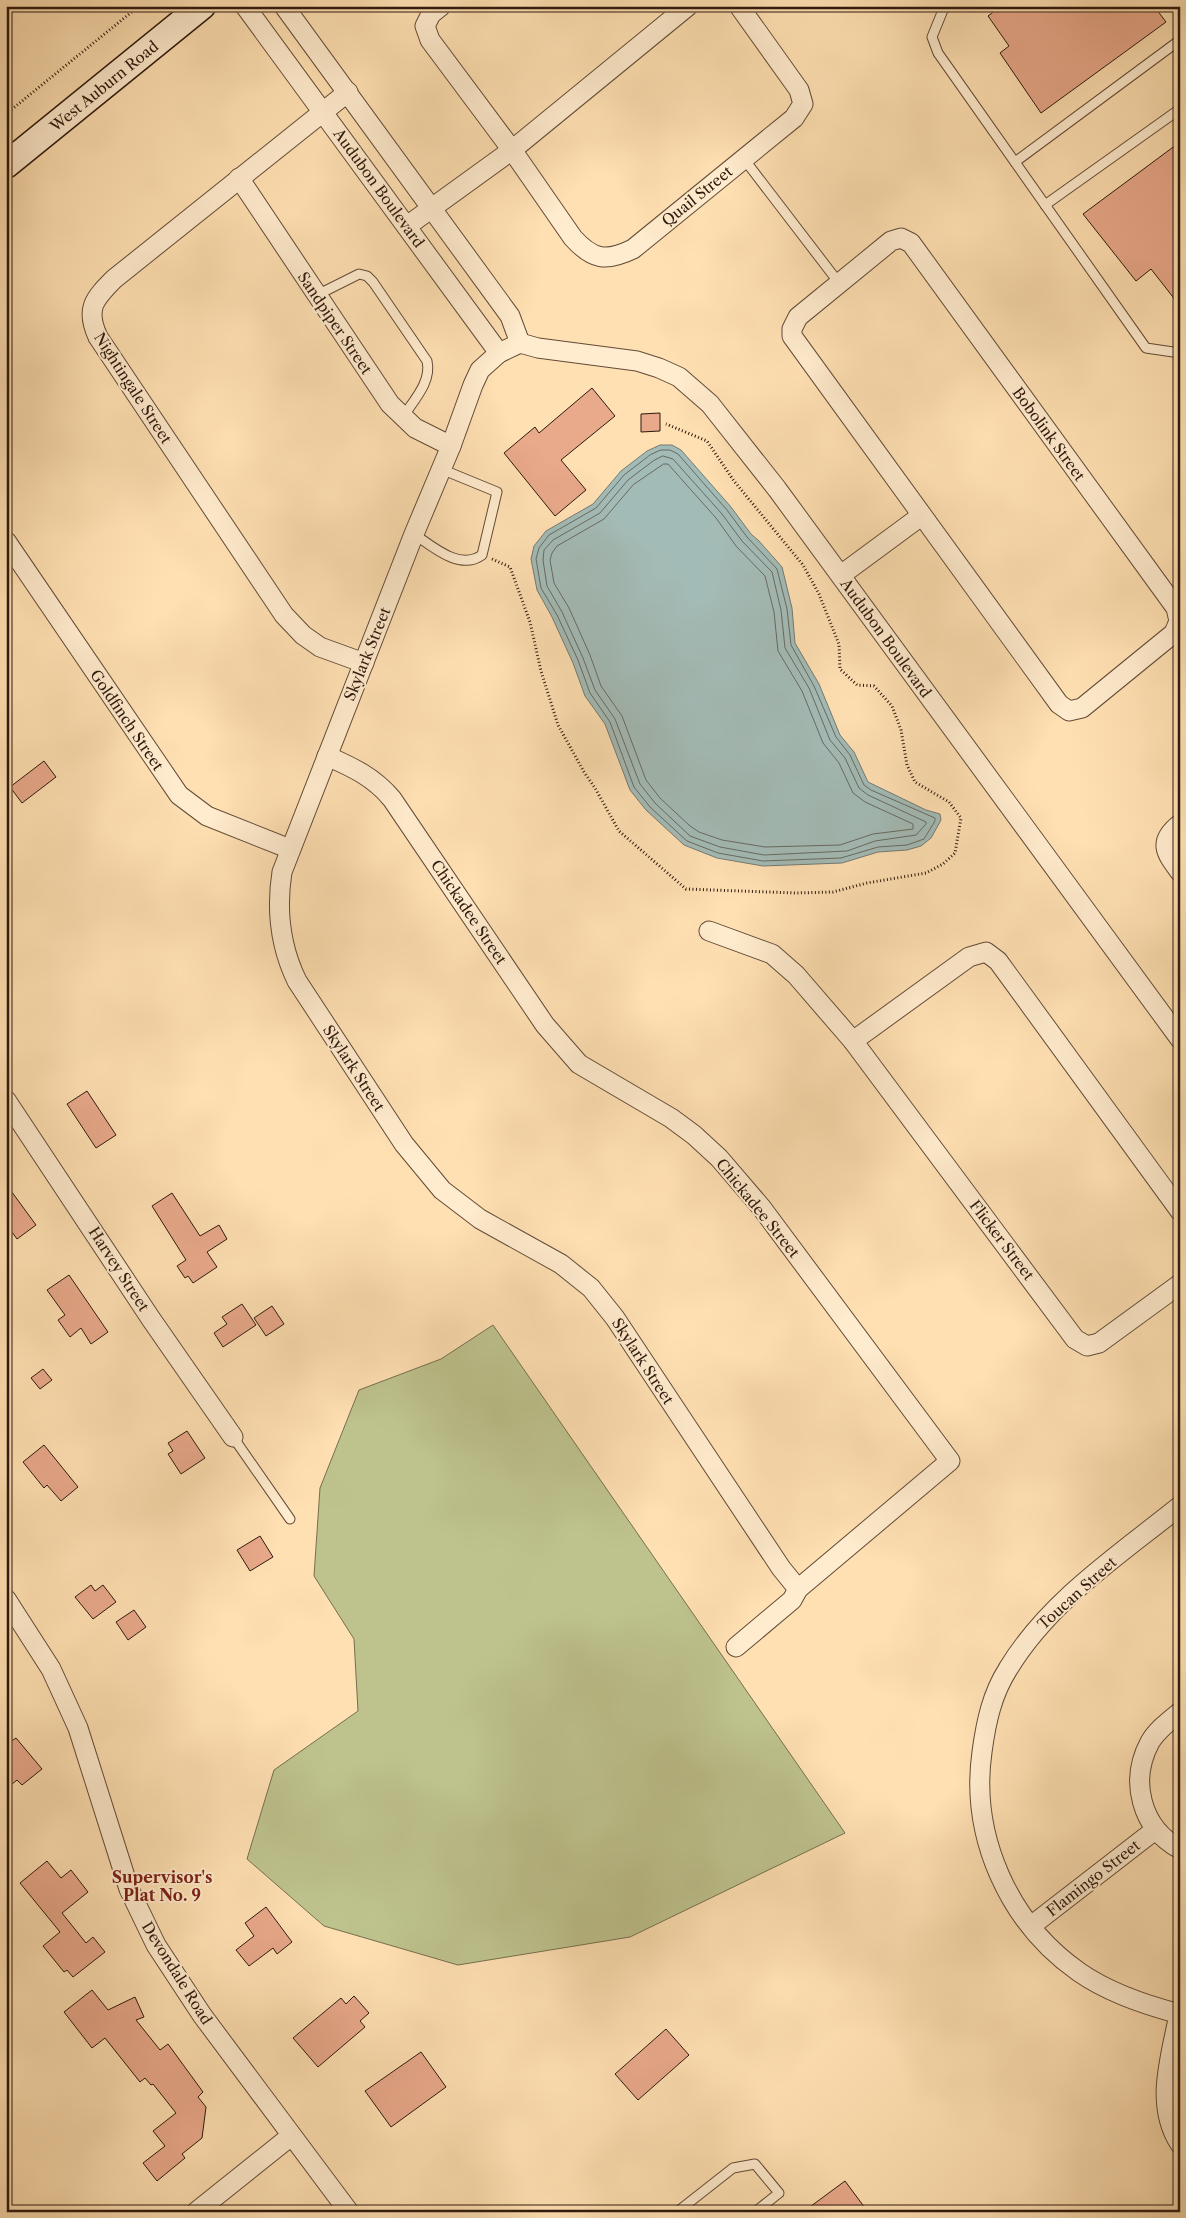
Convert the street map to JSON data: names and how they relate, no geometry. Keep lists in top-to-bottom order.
{
  "streets": {
    "main road": ["West Auburn Road"],
    "street": [
      "Audubon Boulevard",
      "Quail Street",
      "Sandpiper Street",
      "Nightingale Street",
      "Bobolink Street",
      "Skylark Street",
      "Goldfinch Street",
      "Chickadee Street",
      "Flicker Street",
      "Harvey Street",
      "Toucan Street",
      "Flamingo Street",
      "Devondale Road"
    ]
  },
  "crossings": [
    ["Audubon Boulevard", "Nightingale Street"],
    ["Audubon Boulevard", "Skylark Street"],
    ["Sandpiper Street", "Nightingale Street"],
    ["Sandpiper Street", "Skylark Street"],
    ["Nightingale Street", "Skylark Street"],
    ["Skylark Street", "Goldfinch Street"],
    ["Skylark Street", "Chickadee Street"],
    ["Toucan Street", "Flamingo Street"]
  ],
  "districts": ["Supervisor's Plat No. 9"]
}
